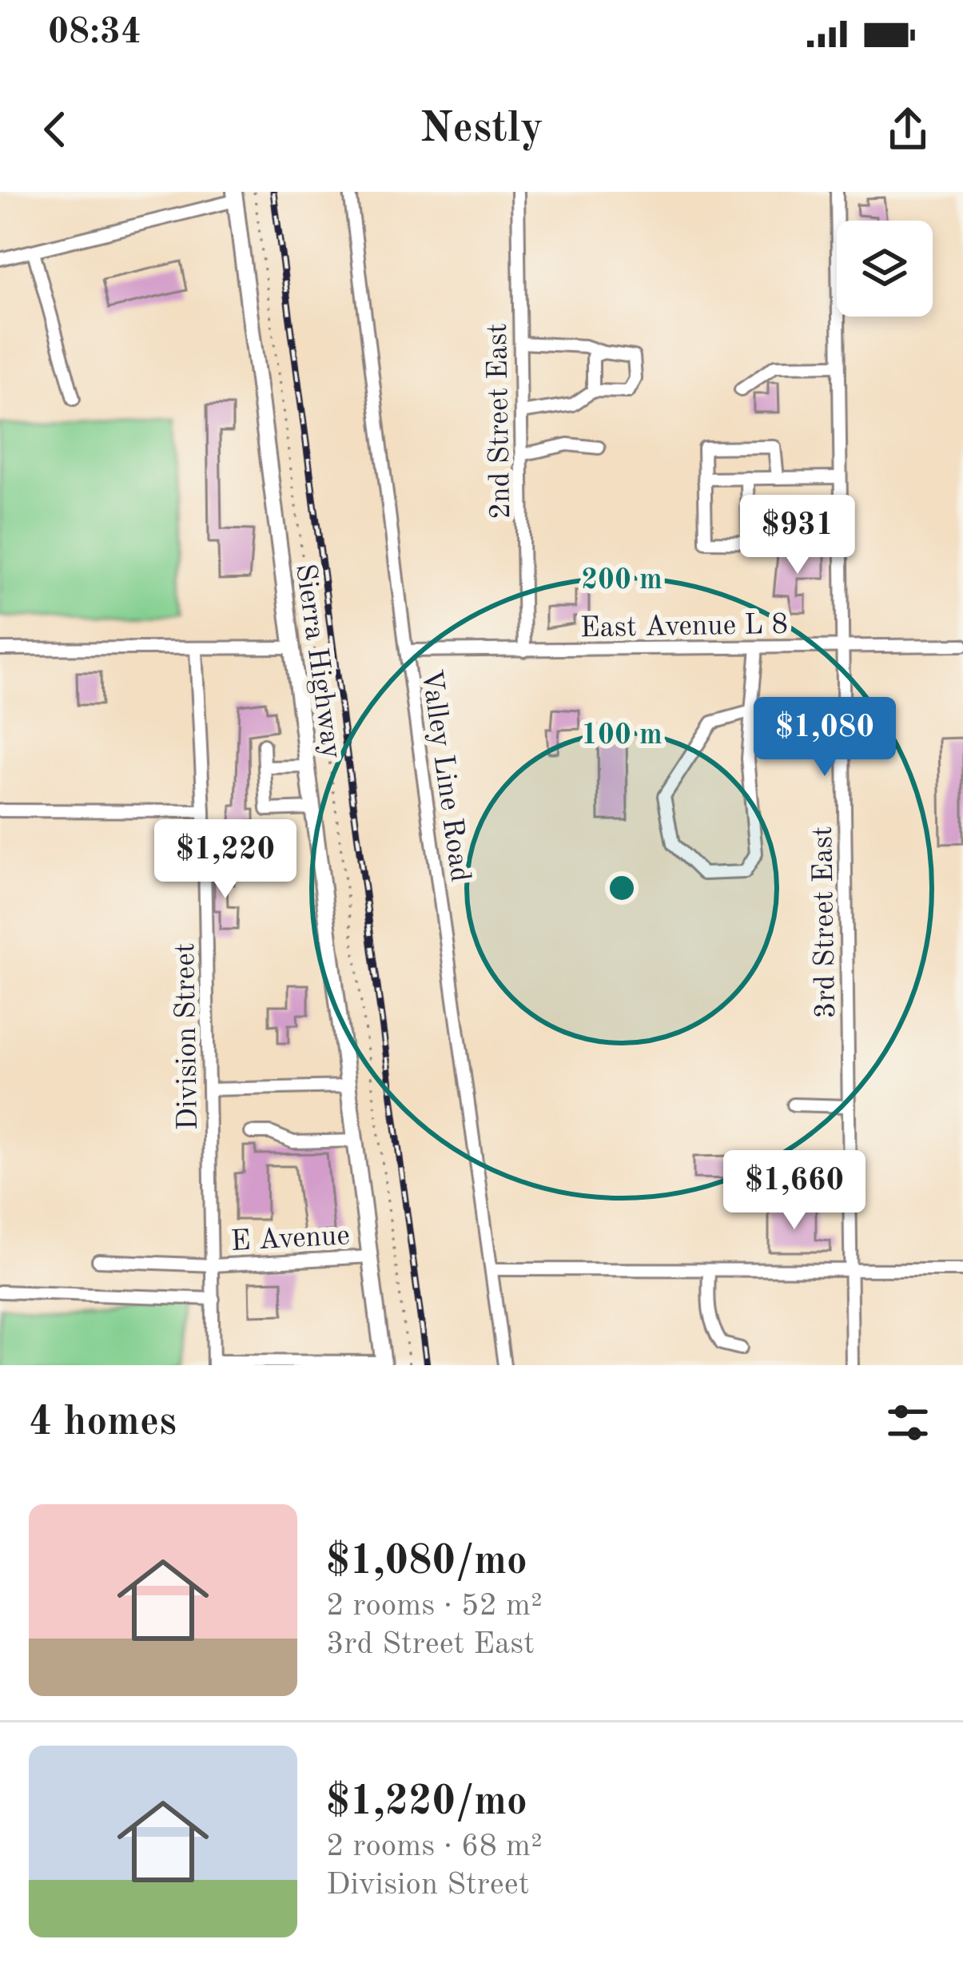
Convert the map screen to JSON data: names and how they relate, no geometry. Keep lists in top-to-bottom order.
{
  "streets": {
    "main road": ["Sierra Highway"],
    "street": [
      "2nd Street East",
      "East Avenue L 8",
      "Valley Line Road",
      "3rd Street East",
      "Division Street",
      "E Avenue"
    ]
  },
  "crossings": [
    ["2nd Street East", "East Avenue L 8"],
    ["East Avenue L 8", "Valley Line Road"],
    ["East Avenue L 8", "3rd Street East"],
    ["Sierra Highway", "E Avenue"],
    ["Division Street", "E Avenue"]
  ],
  "page": {
    "status": "08:34",
    "header": "Nestly",
    "price": [
      "$931",
      "$1,080",
      "$1,220",
      "$1,660"
    ],
    "heading": "4 homes",
    "list": [
      {
        "name": "$1,080/mo",
        "note": "2 rooms · 52 m² · 3rd Street East"
      },
      {
        "name": "$1,220/mo",
        "note": "2 rooms · 68 m² · Division Street"
      }
    ]
  },
  "rings": ["200 m", "100 m"]
}
